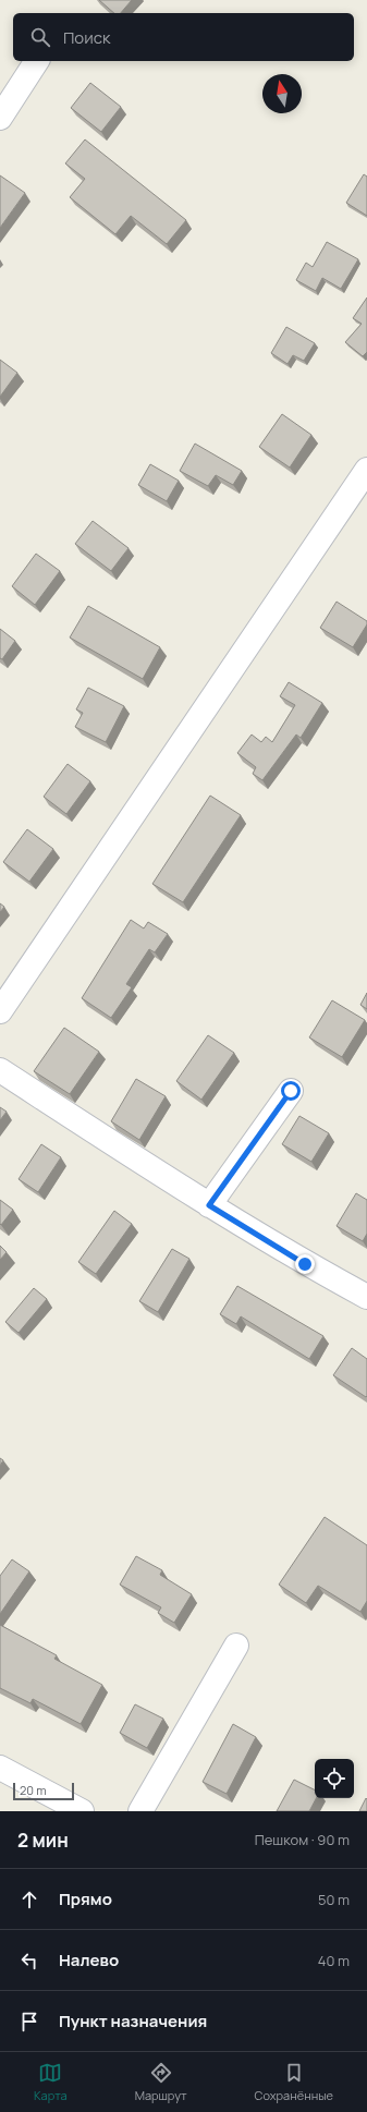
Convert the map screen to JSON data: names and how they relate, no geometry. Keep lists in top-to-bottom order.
{
  "scale_bar": "20 m",
  "north": "top",
  "page": {
    "search": "Поиск",
    "scale": "20 m",
    "heading": ["2 мин", "Пешком · 90 m"],
    "list": [
      ["Прямо", "50 m"],
      ["Налево", "40 m"],
      "Пункт назначения"
    ],
    "nav": ["Карта", "Маршрут", "Сохранённые"]
  }
}
